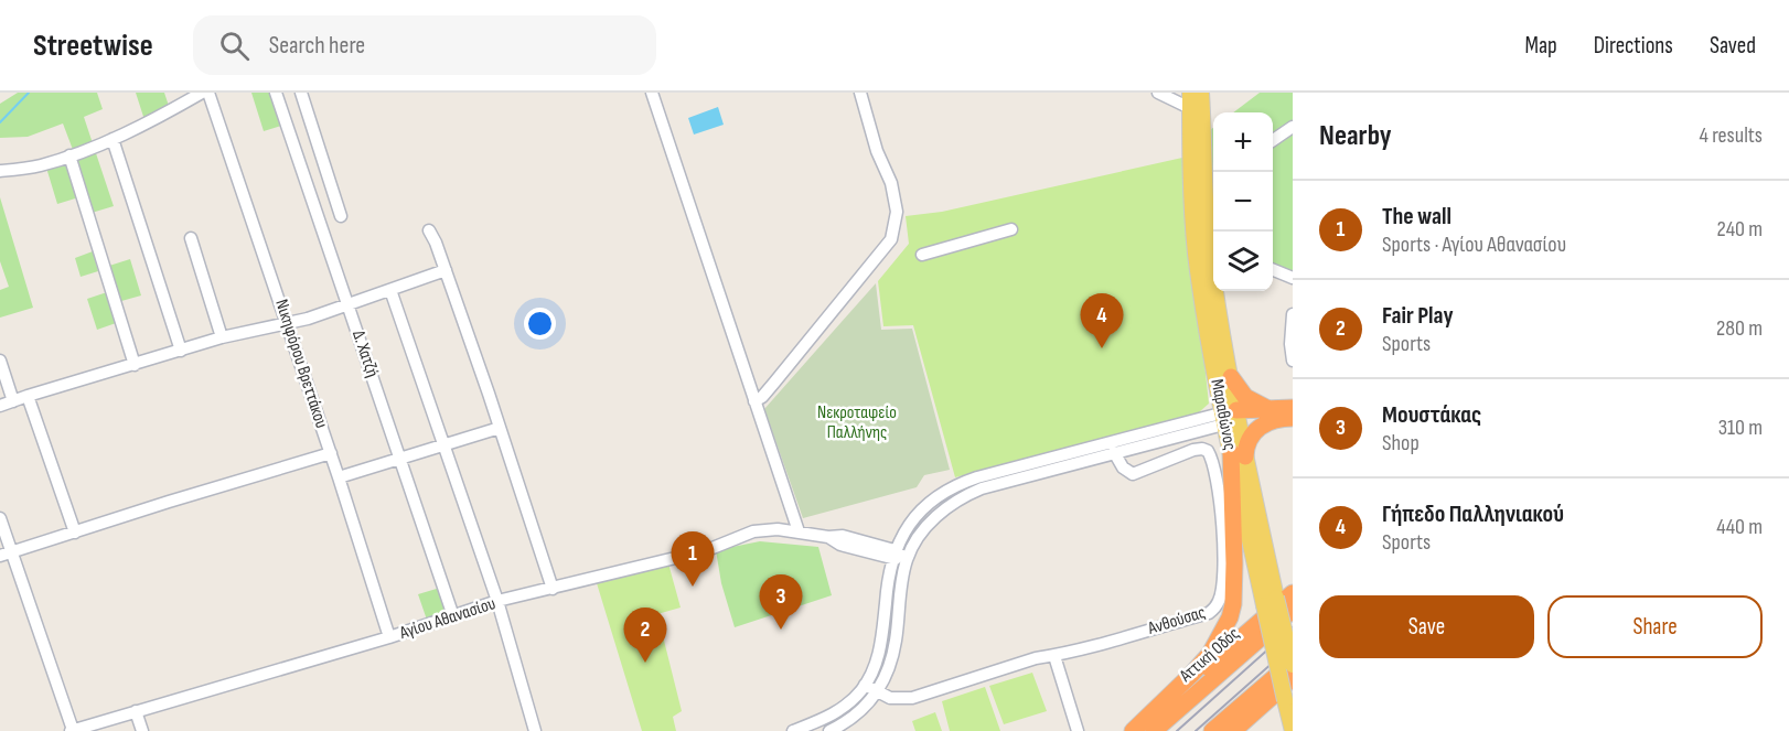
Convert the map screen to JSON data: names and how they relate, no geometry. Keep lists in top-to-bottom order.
{
  "streets": {
    "highway": ["Αττική Οδός"],
    "main road": ["Μαραθώνος"],
    "street": [
      "Δ. Χατζή",
      "Νικηφόρου Βρεττάκου",
      "Αγίου Αθανασίου",
      "Ανθούσας"
    ]
  },
  "crossings": [
    ["Δ. Χατζή", "Αγίου Αθανασίου"],
    ["Νικηφόρου Βρεττάκου", "Αγίου Αθανασίου"]
  ],
  "parks": ["Νεκροταφείο Παλλήνης"],
  "page": {
    "header": "Streetwise",
    "search": "Search here",
    "nav": ["Map", "Directions", "Saved"],
    "heading": ["Nearby", "4 results"],
    "map_buttons": ["+", "−"],
    "list": [
      {
        "mark": "1",
        "name": "The wall",
        "note": "Sports · Αγίου Αθανασίου",
        "value": "240 m"
      },
      {
        "mark": "2",
        "name": "Fair Play",
        "note": "Sports",
        "value": "280 m"
      },
      {
        "mark": "3",
        "name": "Μουστάκας",
        "note": "Shop",
        "value": "310 m"
      },
      {
        "mark": "4",
        "name": "Γήπεδο Παλληνιακού",
        "note": "Sports",
        "value": "440 m"
      }
    ],
    "pins": [
      "4",
      "1",
      "3",
      "2"
    ],
    "buttons": ["Save", "Share"]
  }
}
